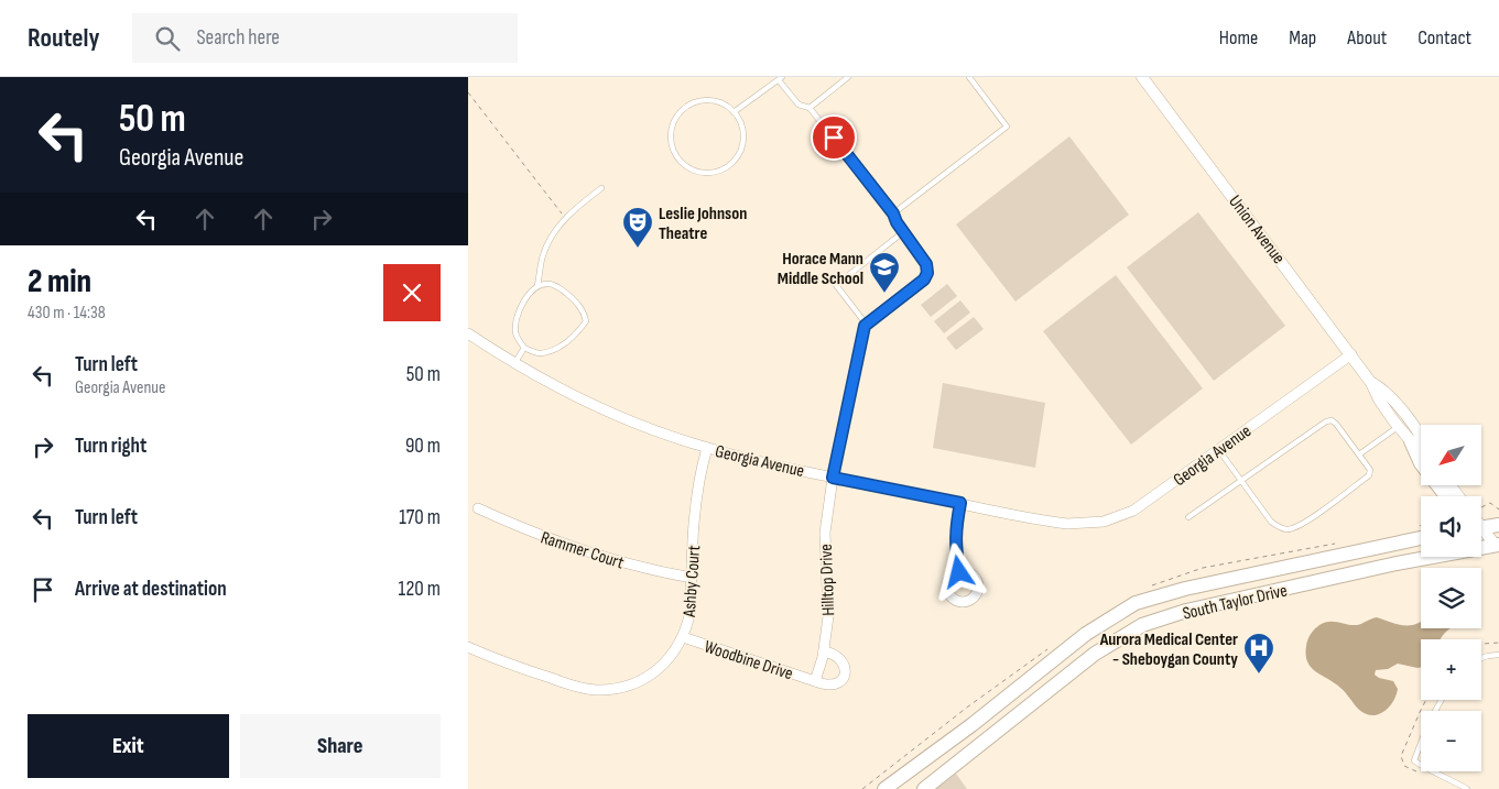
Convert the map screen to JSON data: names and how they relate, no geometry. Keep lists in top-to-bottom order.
{
  "streets": {
    "main road": ["South Taylor Drive"],
    "street": [
      "Union Avenue",
      "Georgia Avenue",
      "Rammer Court",
      "Hilltop Drive",
      "Ashby Court",
      "Woodbine Drive"
    ]
  },
  "crossings": [
    ["Union Avenue", "Georgia Avenue"],
    ["Georgia Avenue", "Hilltop Drive"],
    ["Georgia Avenue", "Ashby Court"],
    ["Rammer Court", "Ashby Court"],
    ["Hilltop Drive", "Woodbine Drive"],
    ["Ashby Court", "Woodbine Drive"]
  ],
  "places": {
    "theatre": ["Leslie Johnson Theatre"],
    "school or university": ["Horace Mann Middle School"],
    "hospital": ["Aurora Medical Center - Sheboygan County"]
  },
  "north": "bottom left",
  "page": {
    "header": "Routely",
    "search": "Search here",
    "nav": [
      "Home",
      "Map",
      "About",
      "Contact"
    ],
    "turn": ["50 m", "Georgia Avenue"],
    "heading": ["2 min", "430 m · 14:38"],
    "list": [
      {
        "name": "Turn left",
        "note": "Georgia Avenue",
        "value": "50 m"
      },
      {
        "name": "Turn right",
        "value": "90 m"
      },
      {
        "name": "Turn left",
        "value": "170 m"
      },
      {
        "name": "Arrive at destination",
        "value": "120 m"
      }
    ],
    "map_buttons": ["+", "−"],
    "buttons": ["Exit", "Share"]
  }
}
